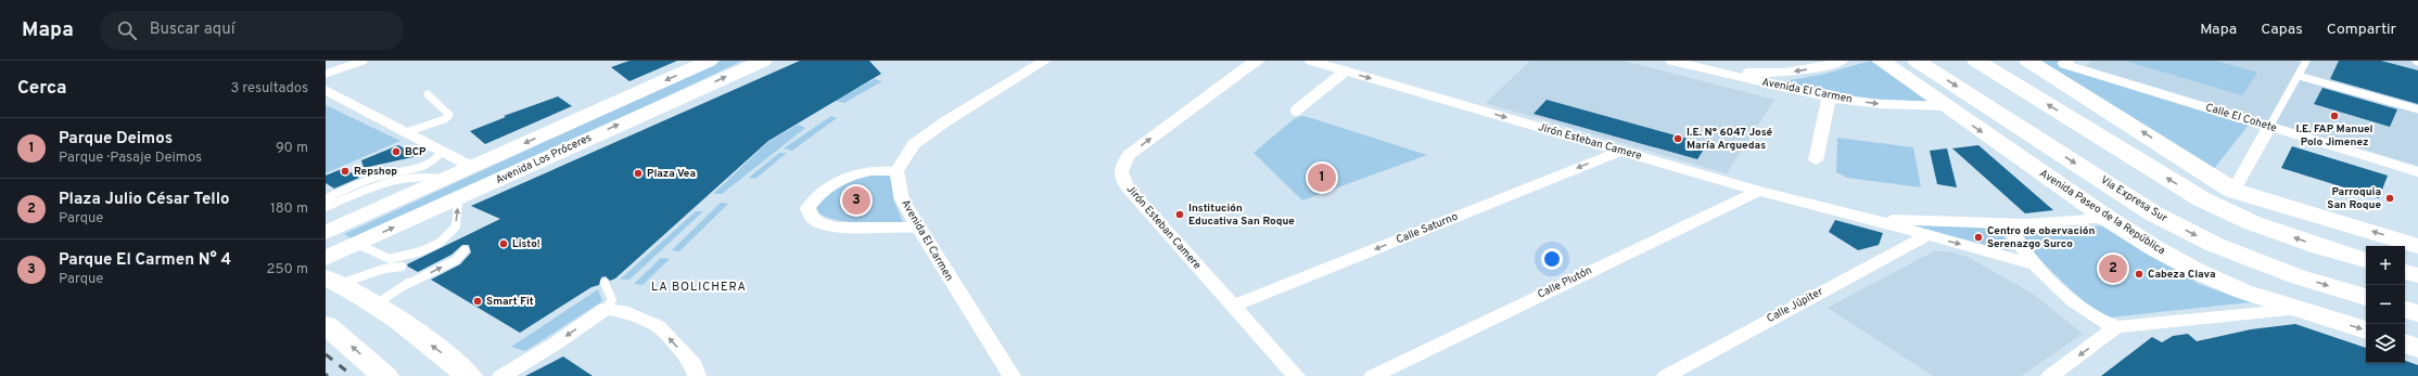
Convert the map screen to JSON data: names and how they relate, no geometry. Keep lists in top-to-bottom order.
{
  "streets": {
    "main road": ["Avenida Los Próceres", "Via Expresa Sur", "Avenida Paseo de la República"],
    "street": [
      "Avenida El Carmen",
      "Calle El Cohete",
      "Jirón Esteban Camere",
      "Calle Saturno",
      "Calle Plutón",
      "Calle Júpiter"
    ]
  },
  "crossings": [
    ["Avenida El Carmen", "Avenida Paseo de la República"],
    ["Jirón Esteban Camere", "Avenida Paseo de la República"],
    ["Jirón Esteban Camere", "Calle Saturno"],
    ["Jirón Esteban Camere", "Calle Plutón"],
    ["Jirón Esteban Camere", "Calle Júpiter"]
  ],
  "one_way": ["Calle Saturno"],
  "districts": ["LA BOLICHERA"],
  "places": [
    "I.E. FAP Manuel Polo Jimenez",
    "I.E. N° 6047 José María Arguedas",
    "BCP",
    "Repshop",
    "Plaza Vea",
    "Parroquia San Roque",
    "Institución Educativa San Roque",
    "Centro de obervación Serenazgo Surco",
    "Listo!",
    "Cabeza Clava",
    "Smart Fit"
  ],
  "page": {
    "header": "Mapa",
    "search": "Buscar aquí",
    "nav": ["Mapa", "Capas", "Compartir"],
    "heading": ["Cerca", "3 resultados"],
    "list": [
      {
        "mark": "1",
        "name": "Parque Deimos",
        "note": "Parque · Pasaje Deimos",
        "value": "90 m"
      },
      {
        "mark": "2",
        "name": "Plaza Julio César Tello",
        "note": "Parque",
        "value": "180 m"
      },
      {
        "mark": "3",
        "name": "Parque El Carmen N° 4",
        "note": "Parque",
        "value": "250 m"
      }
    ],
    "pins": ["1", "3", "2"],
    "map_buttons": ["+", "−"]
  }
}
